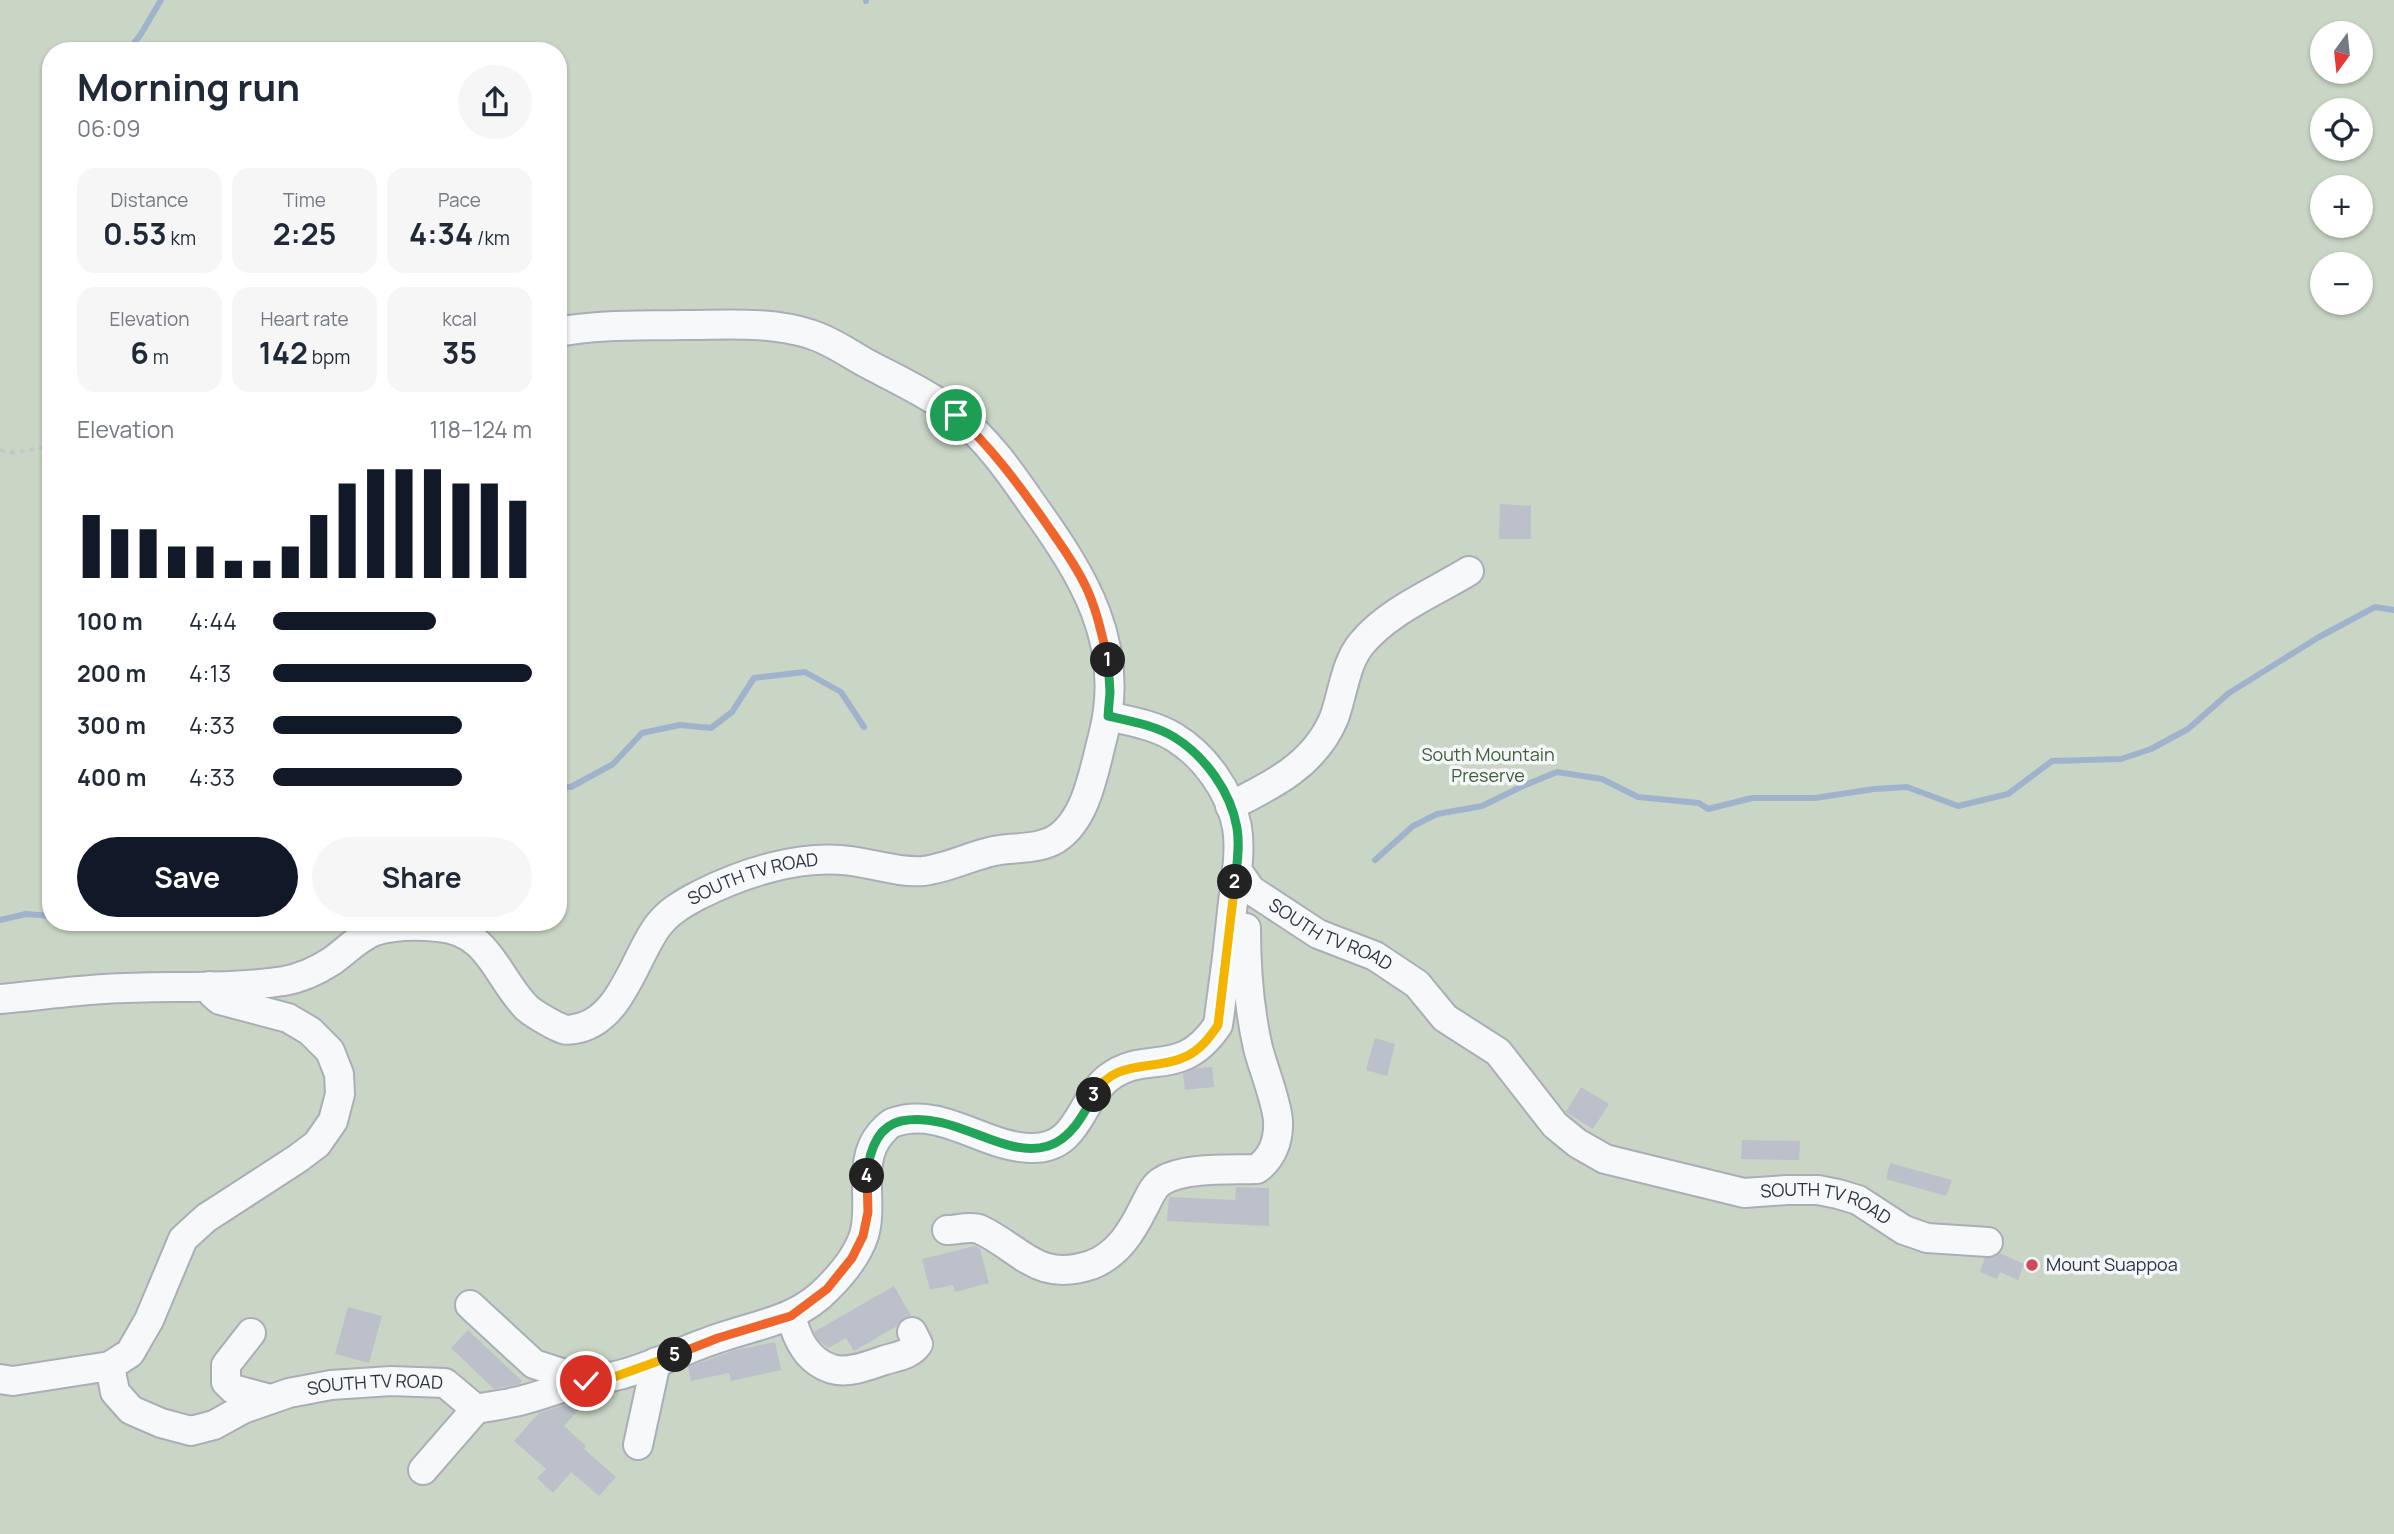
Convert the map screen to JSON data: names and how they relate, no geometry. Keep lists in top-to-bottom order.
{
  "streets": {
    "street": ["SOUTH TV ROAD"]
  },
  "parks": ["South Mountain Preserve"],
  "places": ["Mount Suappoa"],
  "north": "bottom",
  "page": {
    "map_buttons": ["+", "−"],
    "heading": ["Morning run", "06:09"],
    "stats": [
      ["Distance", "0.53 km"],
      ["Time", "2:25"],
      ["Pace", "4:34 /km"],
      ["Elevation", "6 m"],
      ["Heart rate", "142 bpm"],
      ["kcal", "35"]
    ],
    "chart": ["Elevation", "118–124 m"],
    "list": [
      {
        "name": "100 m",
        "note": "4:44"
      },
      {
        "name": "200 m",
        "note": "4:13"
      },
      {
        "name": "300 m",
        "note": "4:33"
      },
      {
        "name": "400 m",
        "note": "4:33"
      }
    ],
    "pins": [
      "1",
      "2",
      "3",
      "4",
      "5"
    ],
    "buttons": ["Save", "Share"]
  }
}
